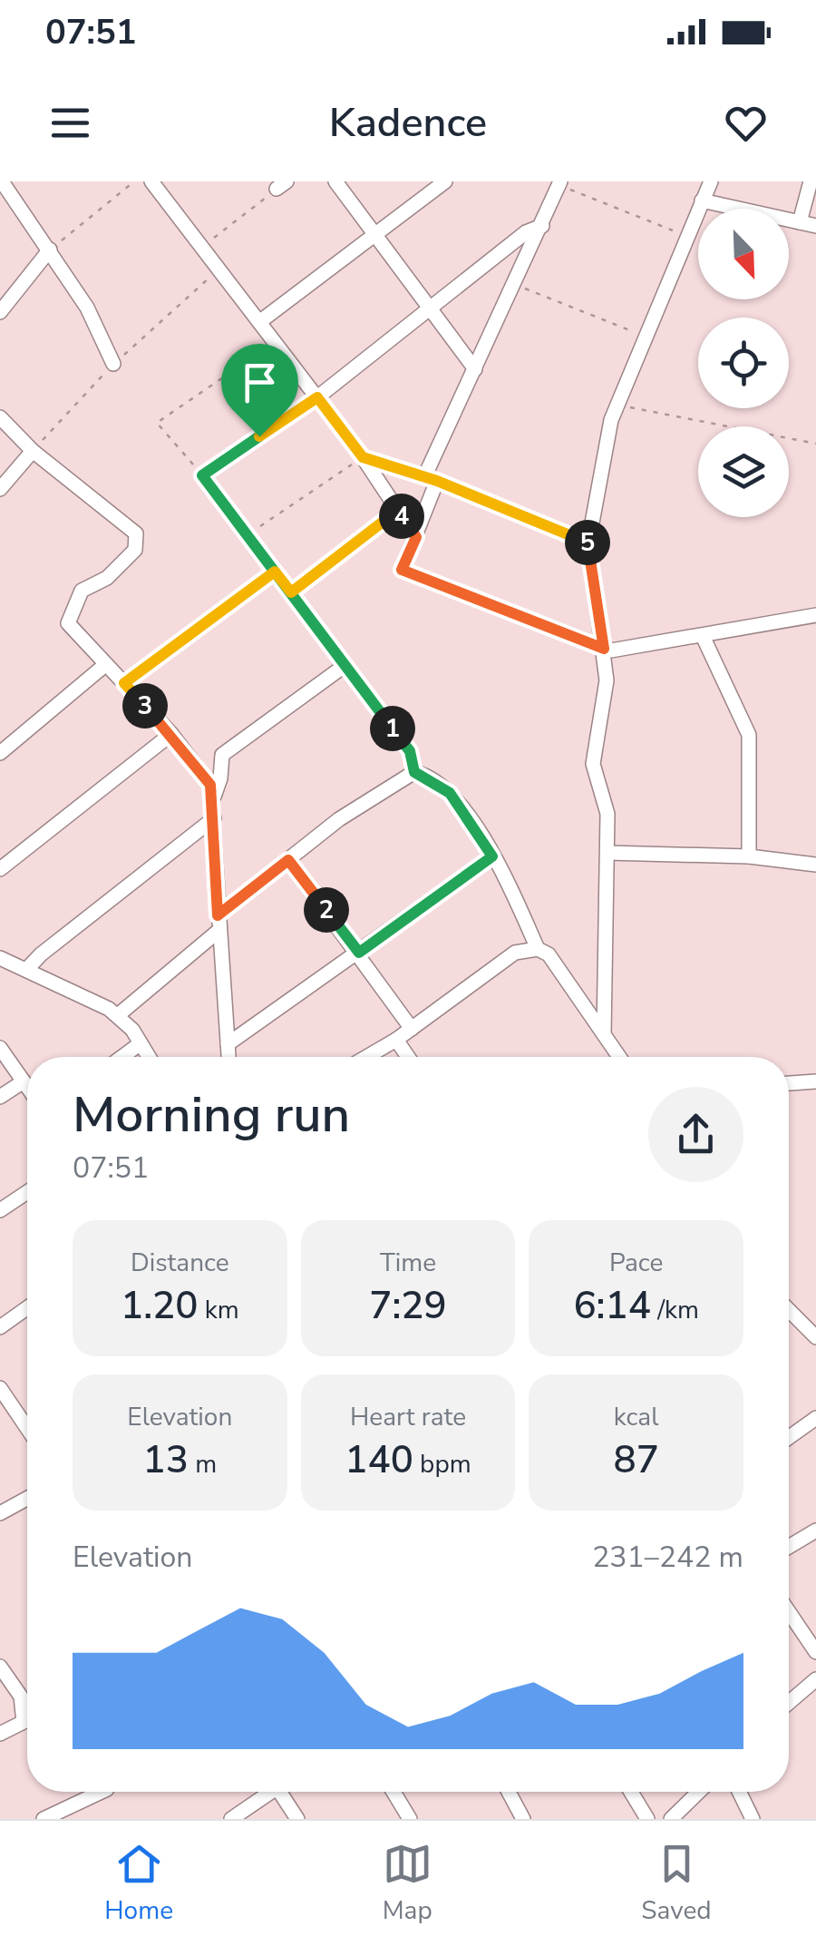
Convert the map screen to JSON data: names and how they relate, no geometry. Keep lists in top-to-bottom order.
{
  "north": "bottom right",
  "page": {
    "status": "07:51",
    "header": "Kadence",
    "pins": [
      "4",
      "5",
      "3",
      "1",
      "2"
    ],
    "heading": ["Morning run", "07:51"],
    "stats": [
      ["Distance", "1.20 km"],
      ["Time", "7:29"],
      ["Pace", "6:14 /km"],
      ["Elevation", "13 m"],
      ["Heart rate", "140 bpm"],
      ["kcal", "87"]
    ],
    "chart": ["Elevation", "231–242 m"],
    "tabs": ["Home", "Map", "Saved"]
  }
}
